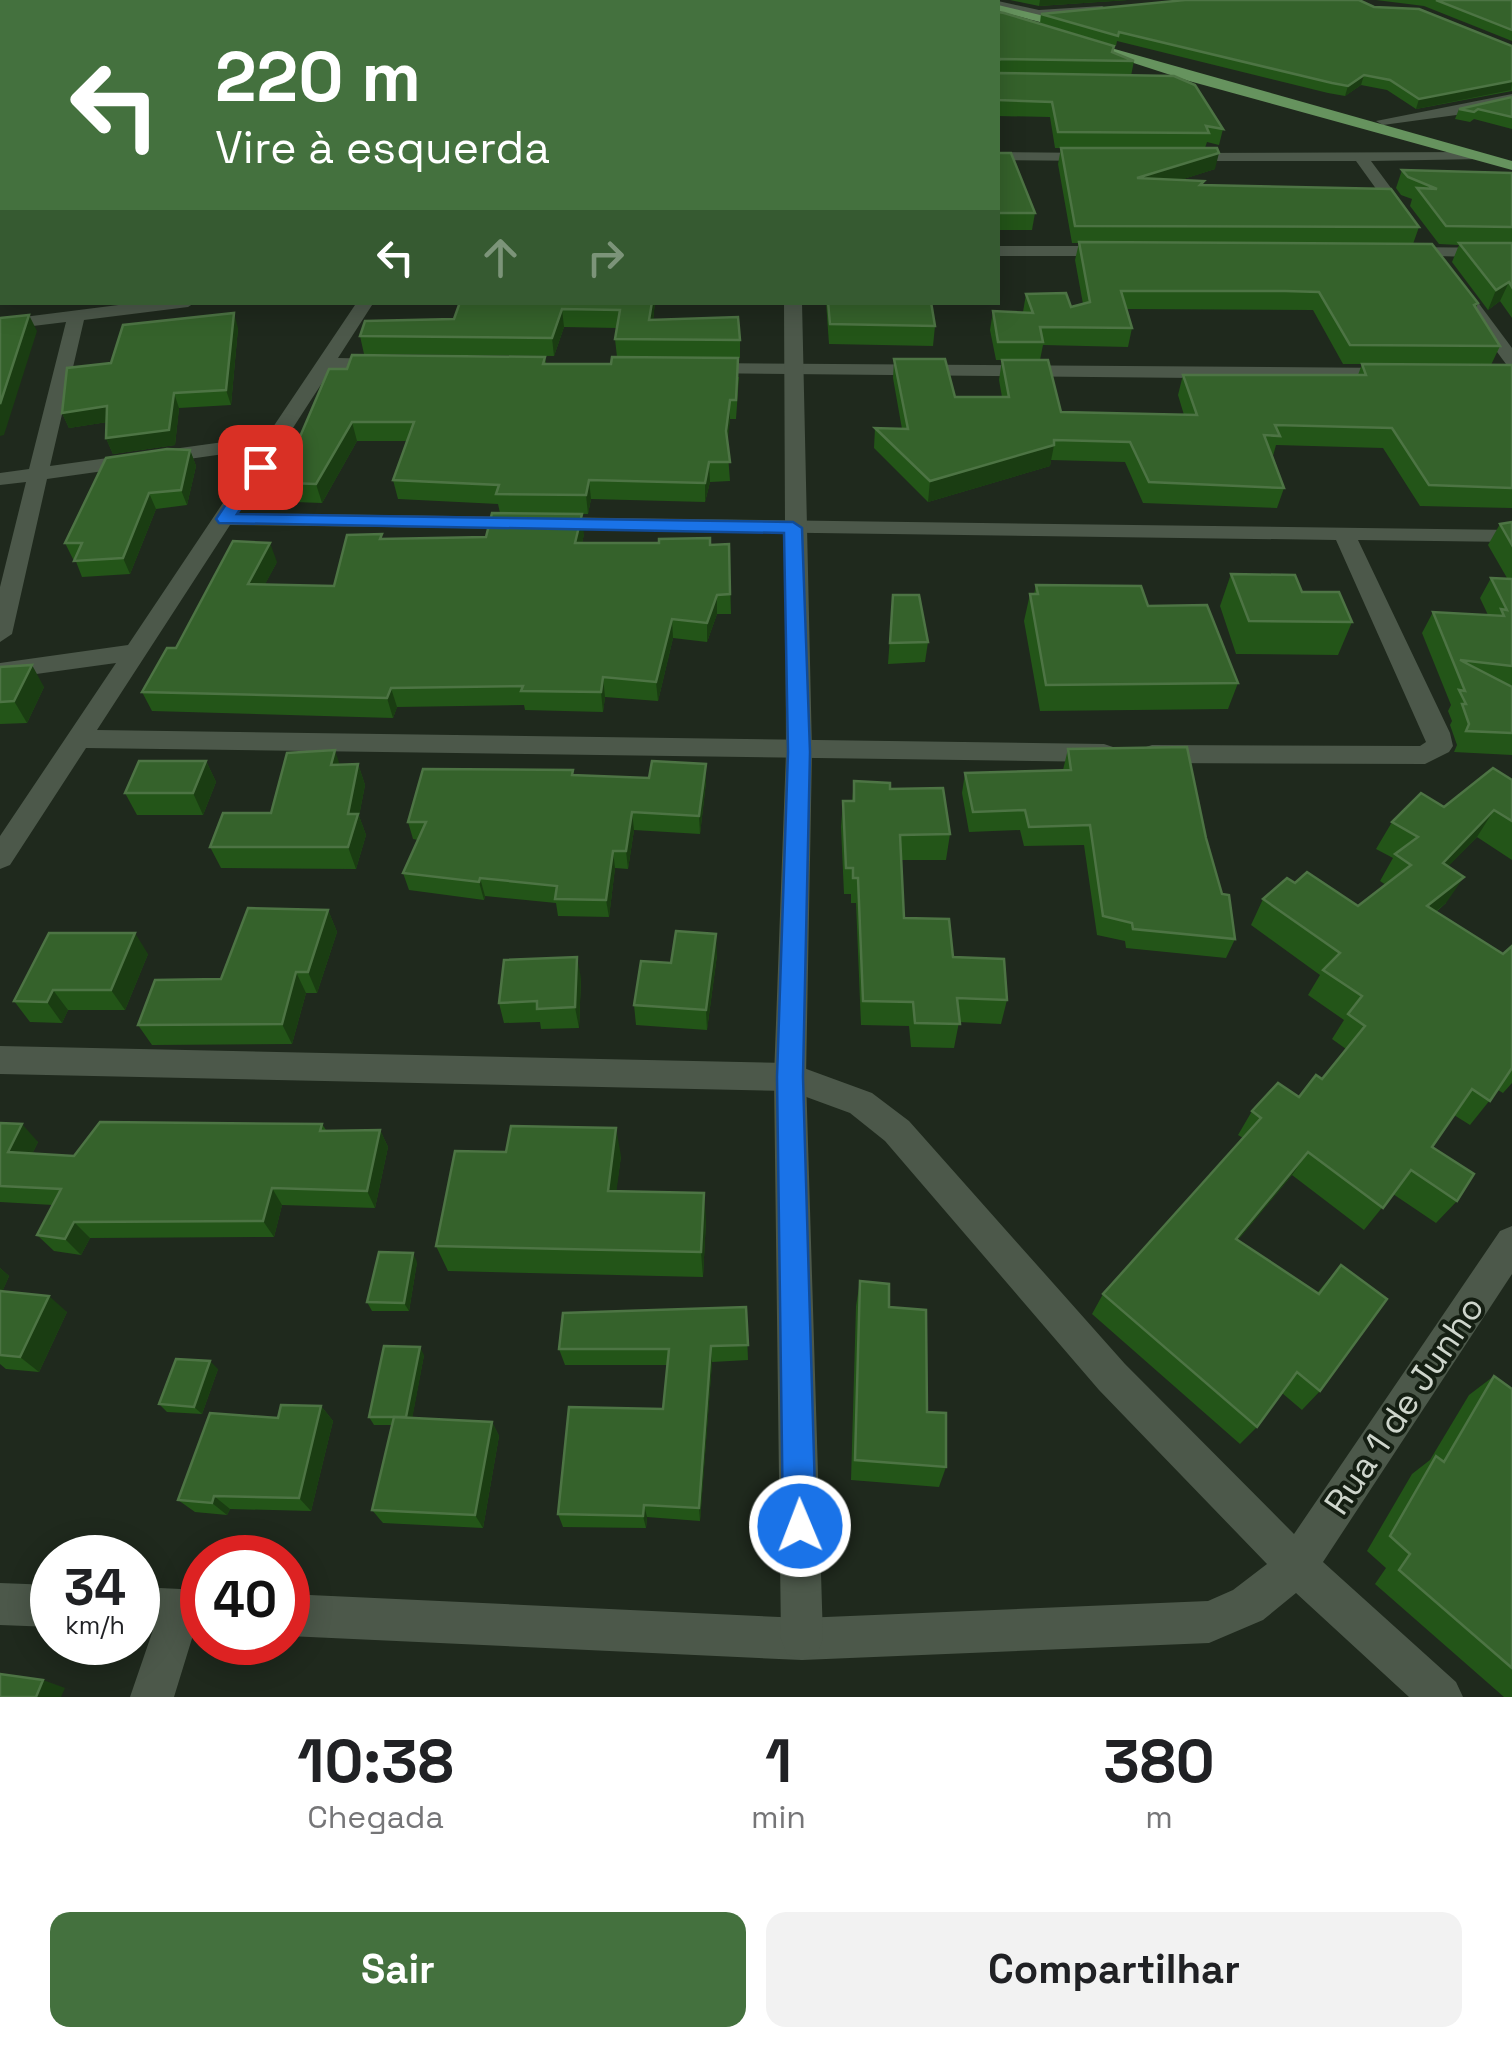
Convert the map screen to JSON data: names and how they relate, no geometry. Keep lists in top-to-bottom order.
{
  "streets": {
    "street": ["Rua 1 de Junho"]
  },
  "page": {
    "turn": ["220 m", "Vire à esquerda"],
    "speed": "34 km/h",
    "limit": "40",
    "eta": [
      "10:38",
      "Chegada",
      "1",
      "min",
      "380",
      "m"
    ],
    "buttons": ["Sair", "Compartilhar"]
  }
}
